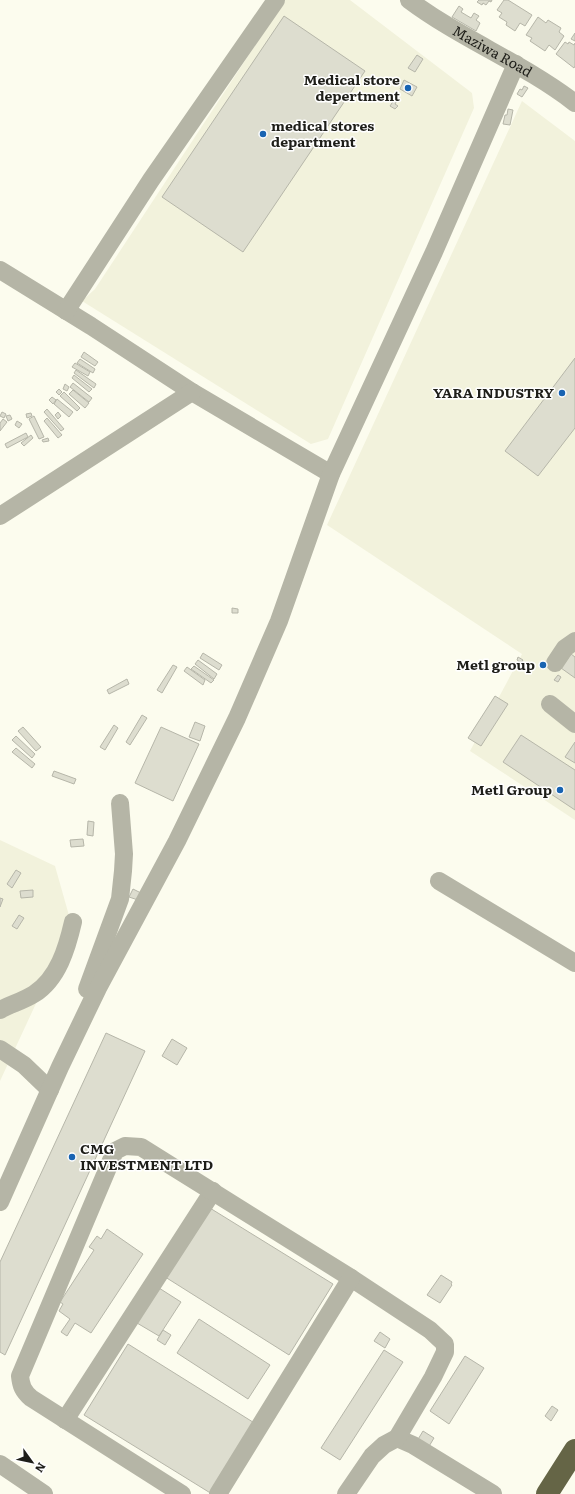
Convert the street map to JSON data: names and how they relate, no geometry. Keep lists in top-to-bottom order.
{
  "streets": {
    "street": ["Maziwa Road"]
  },
  "places": [
    "Medical store depertment",
    "medical stores department",
    "YARA INDUSTRY",
    "Metl group",
    "Metl Group",
    "CMG INVESTMENT LTD"
  ],
  "north": "bottom right"
}
